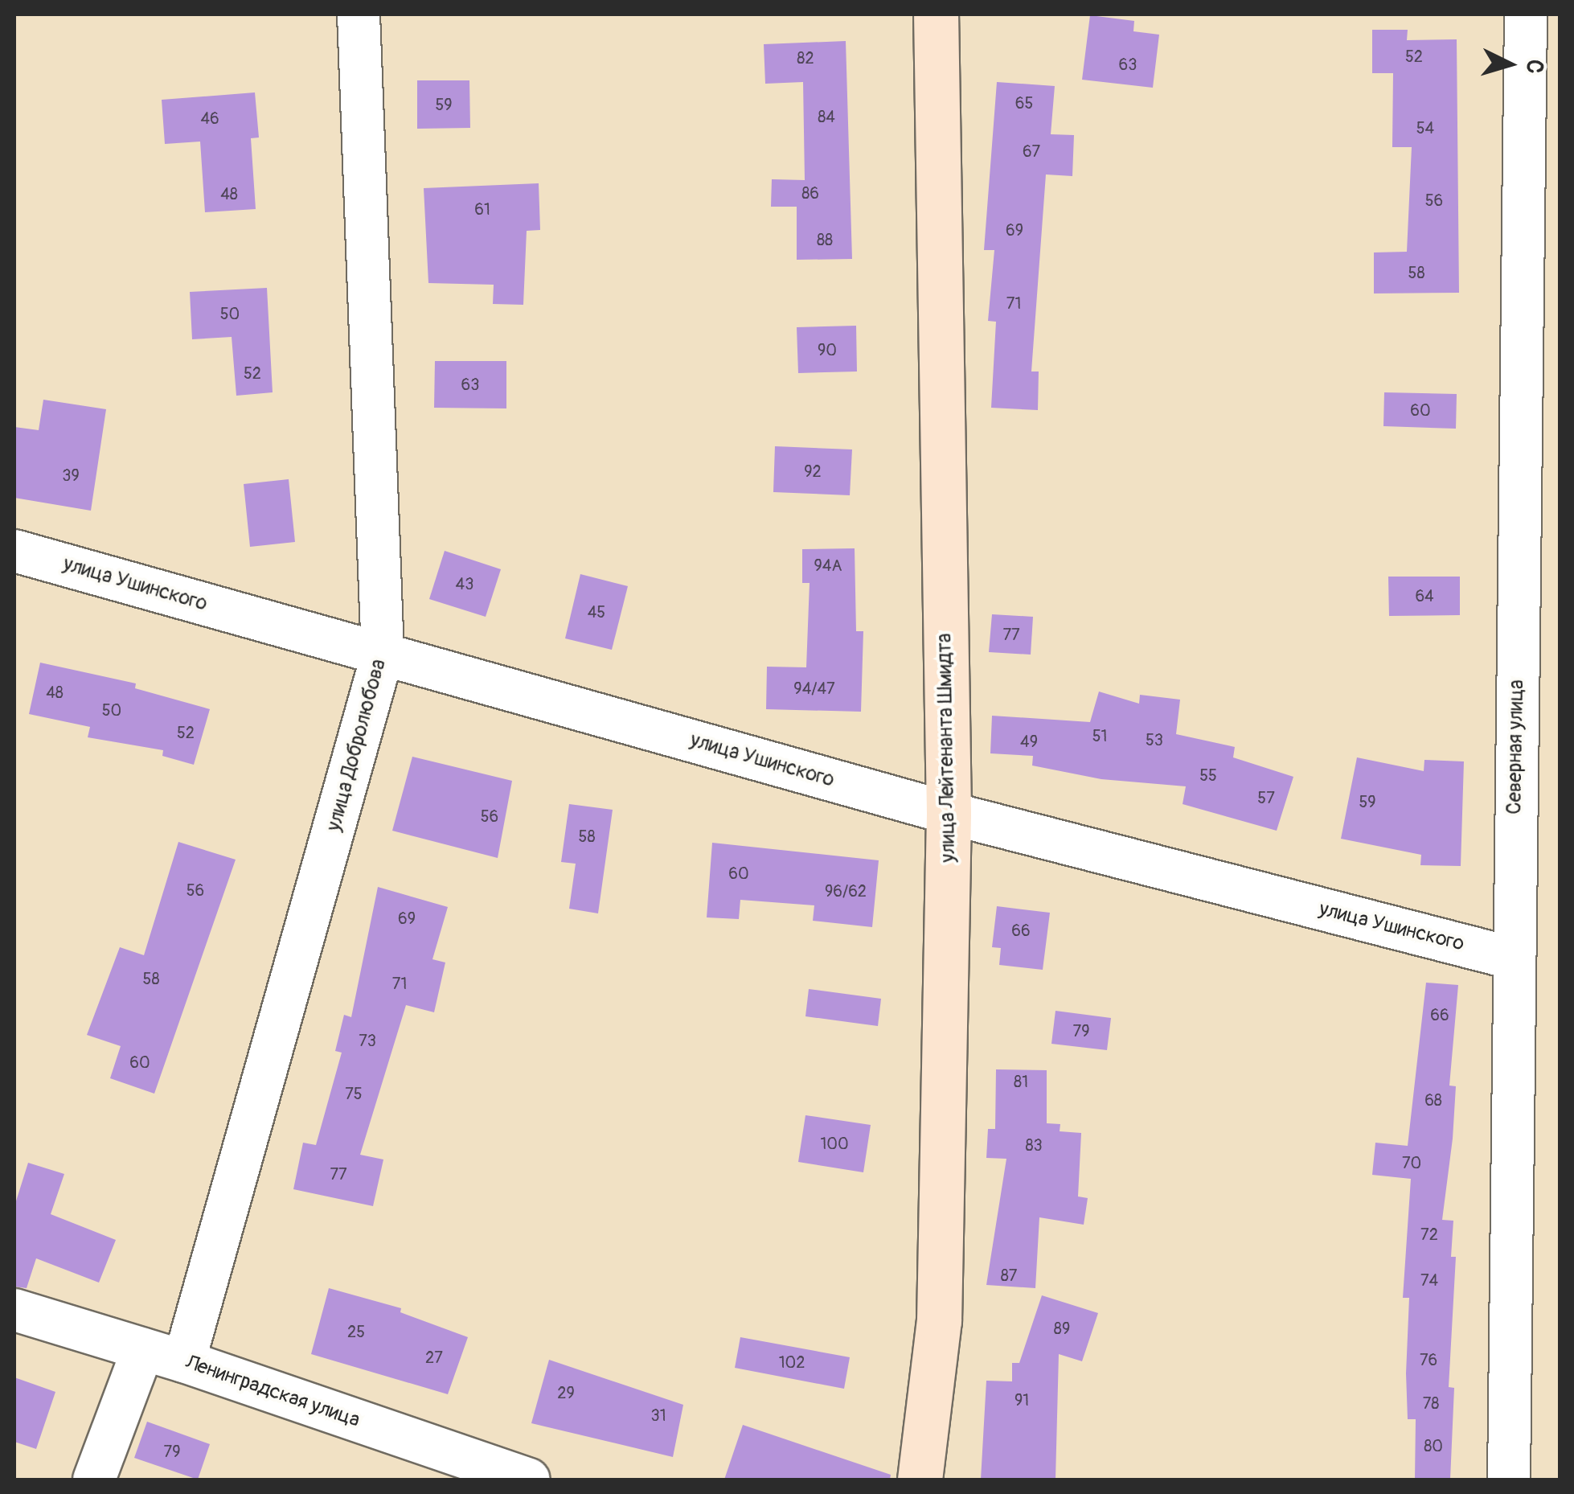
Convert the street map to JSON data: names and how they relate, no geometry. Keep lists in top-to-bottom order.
{
  "streets": {
    "main road": ["улица Лейтенанта Шмидта"],
    "street": [
      "улица Ушинского",
      "улица Добролюбова",
      "Северная улица",
      "Ленинградская улица"
    ]
  },
  "crossings": [
    ["улица Ушинского", "улица Добролюбова"],
    ["улица Ушинского", "Северная улица"],
    ["улица Ушинского", "улица Лейтенанта Шмидта"],
    ["улица Добролюбова", "Ленинградская улица"]
  ],
  "house_numbers": [
    "52",
    "82",
    "63",
    "65",
    "59",
    "84",
    "46",
    "54",
    "67",
    "86",
    "48",
    "56",
    "61",
    "69",
    "88",
    "58",
    "71",
    "50",
    "90",
    "52",
    "63",
    "60",
    "92",
    "39",
    "94А",
    "43",
    "64",
    "45",
    "77",
    "94/47",
    "48",
    "50",
    "52",
    "51",
    "53",
    "49",
    "55",
    "57",
    "59",
    "56",
    "58",
    "60",
    "56",
    "96/62",
    "69",
    "66",
    "58",
    "71",
    "66",
    "79",
    "73",
    "60",
    "81",
    "75",
    "68",
    "100",
    "83",
    "70",
    "77",
    "72",
    "87",
    "74",
    "89",
    "25",
    "27",
    "76",
    "102",
    "29",
    "91",
    "78",
    "31",
    "80",
    "79"
  ],
  "north": "right"
}
